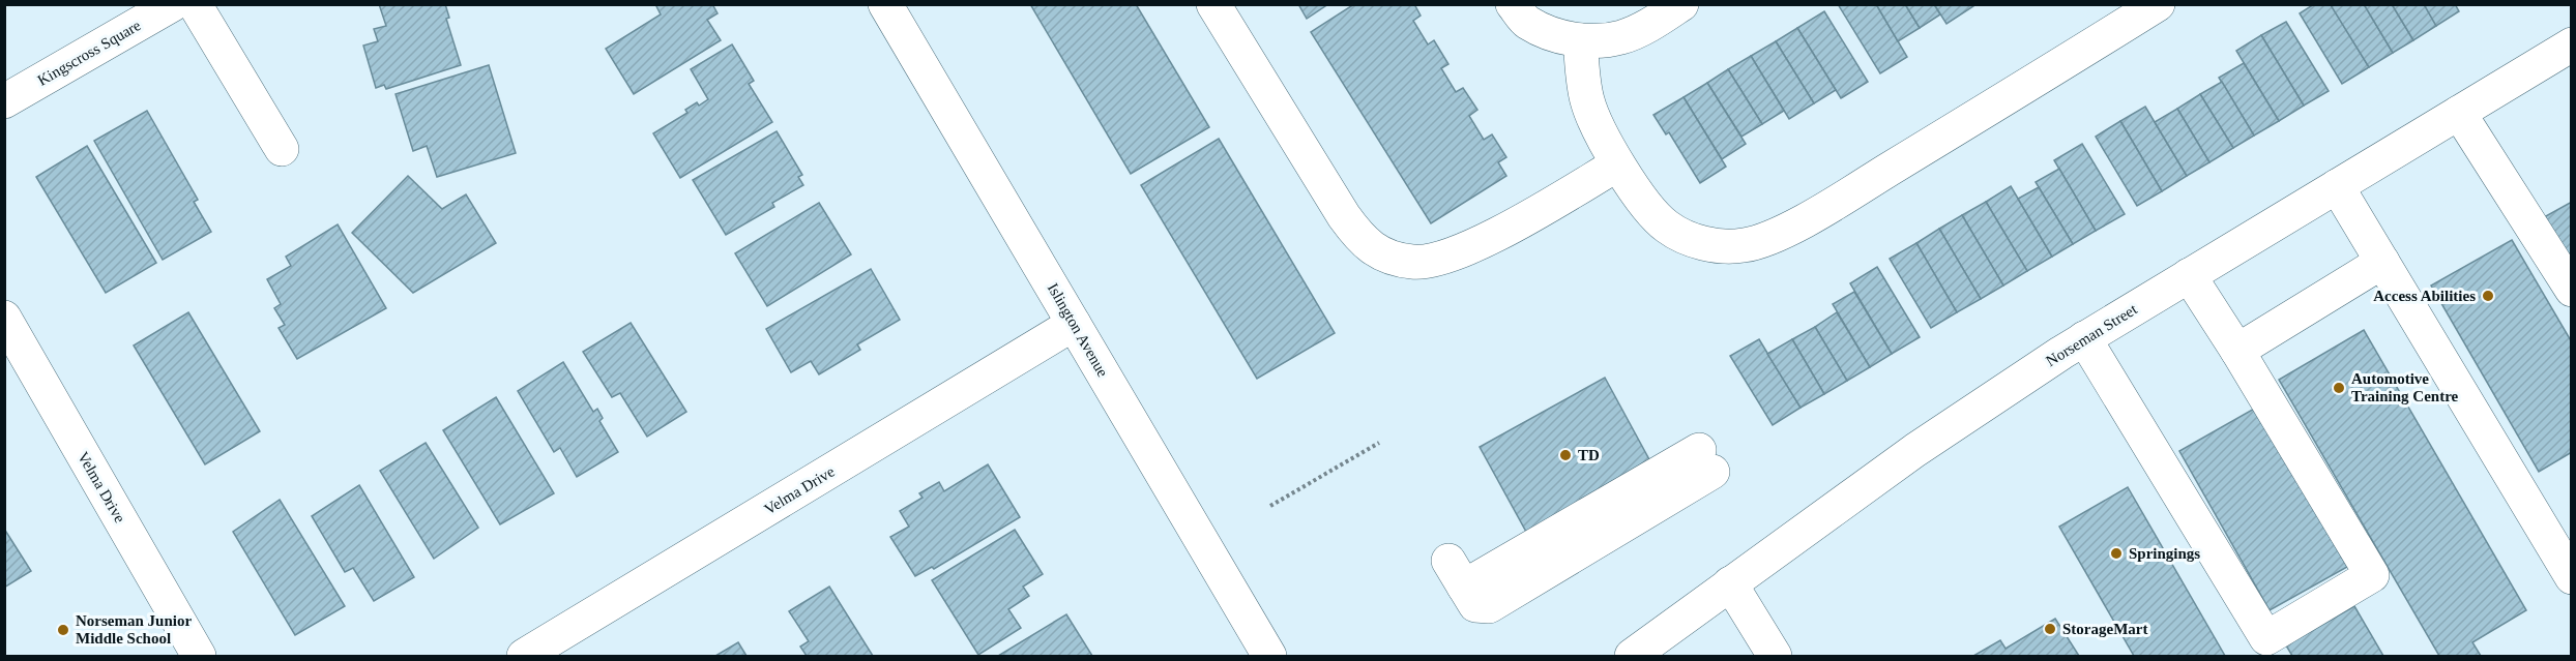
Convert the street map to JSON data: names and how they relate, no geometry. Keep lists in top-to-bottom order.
{
  "streets": {
    "street": [
      "Kingscross Square",
      "Islington Avenue",
      "Norseman Street",
      "Velma Drive"
    ]
  },
  "crossings": [
    ["Islington Avenue", "Velma Drive"]
  ],
  "places": [
    "Access Abilities",
    "Automotive Training Centre",
    "TD",
    "Springings",
    "StorageMart",
    "Norseman Junior Middle School"
  ]
}
